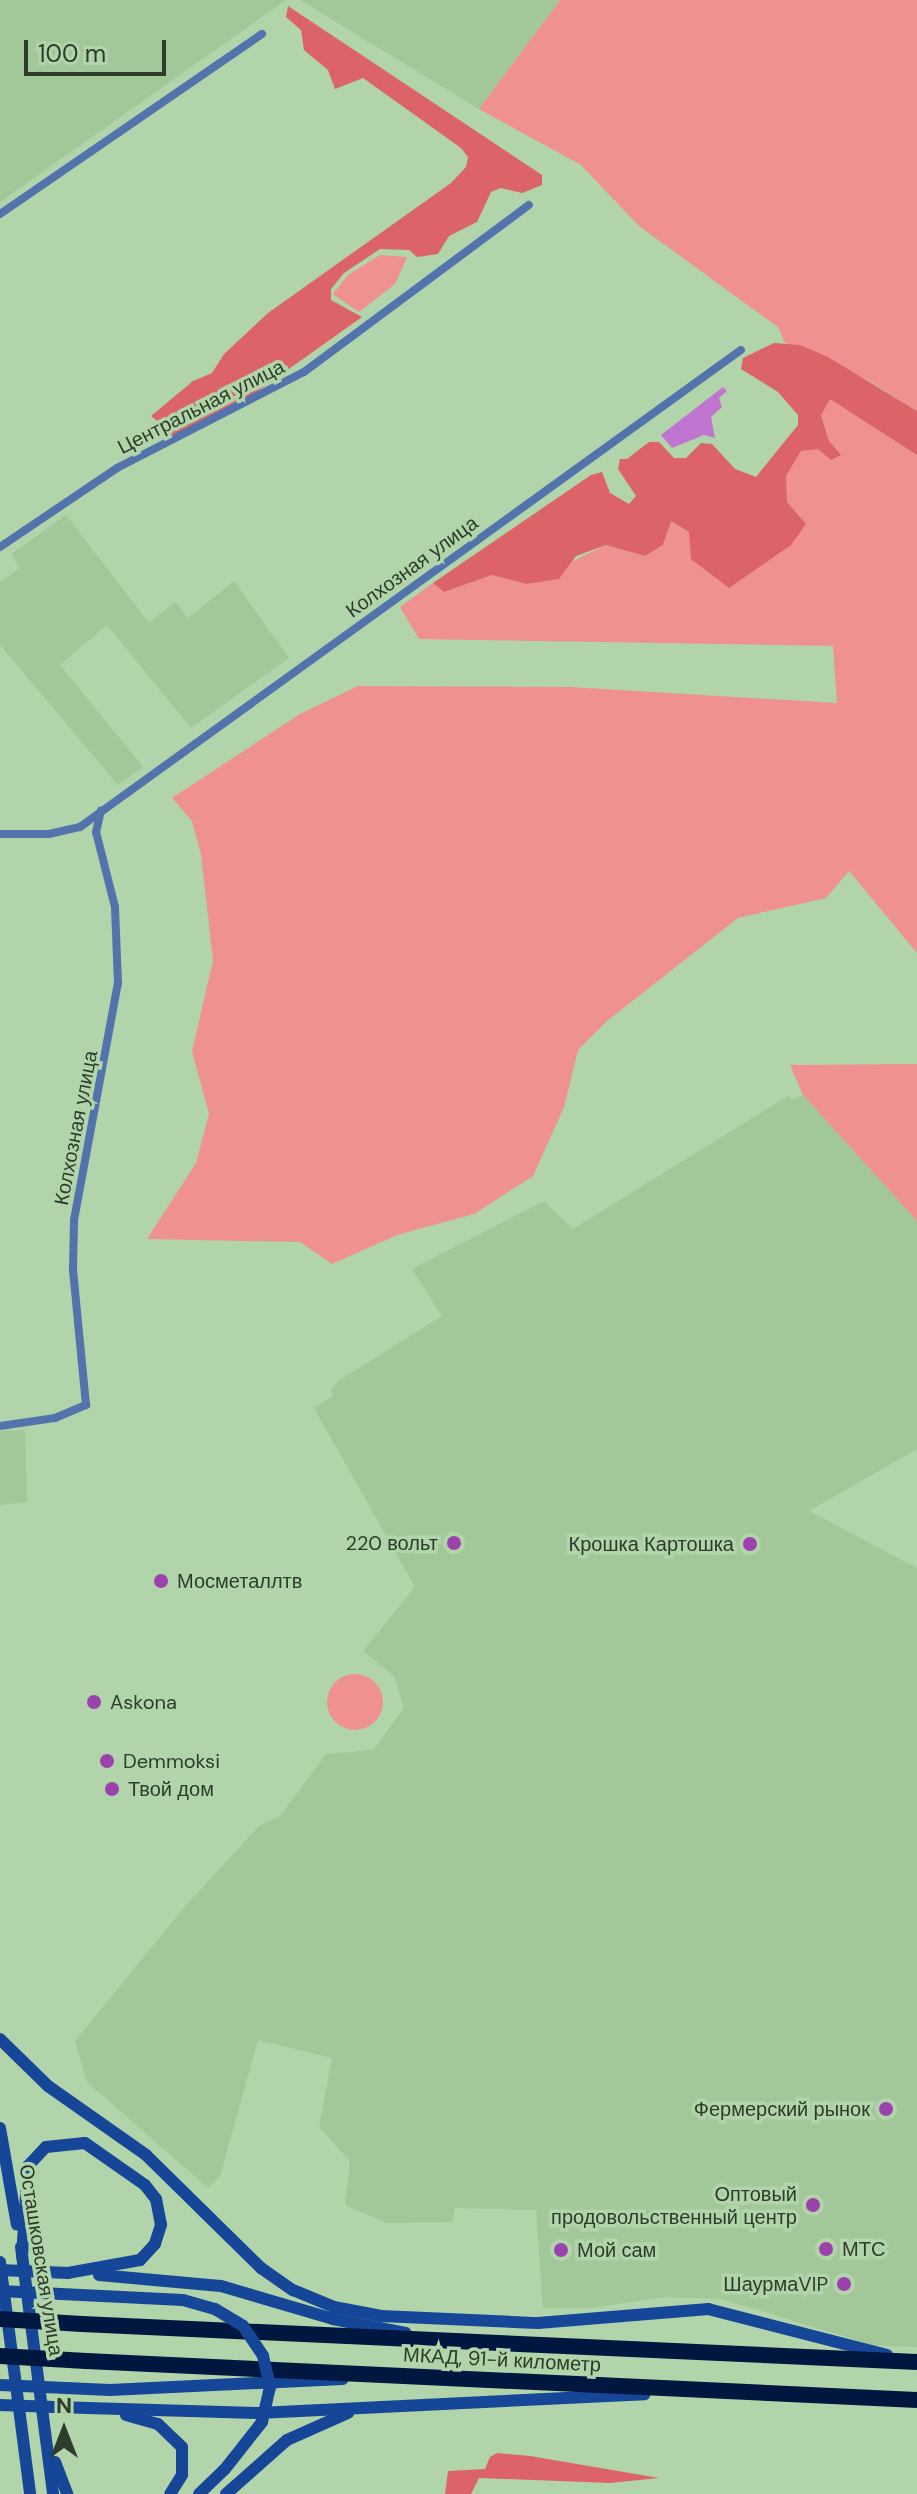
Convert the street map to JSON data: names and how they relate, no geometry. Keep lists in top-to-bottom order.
{
  "streets": {
    "highway": ["МКАД, 91-й километр"],
    "main road": ["Осташковская улица"],
    "street": ["Центральная улица", "Колхозная улица"]
  },
  "places": [
    "220 вольт",
    "Крошка Картошка",
    "Мосметаллтв",
    "Askona",
    "Demmoksi",
    "Твой дом",
    "Фермерский рынок",
    "Оптовый продовольственный центр",
    "МТС",
    "Мой сам",
    "ШаурмаVIP"
  ],
  "scale_bar": "100 m",
  "north": "top"
}
